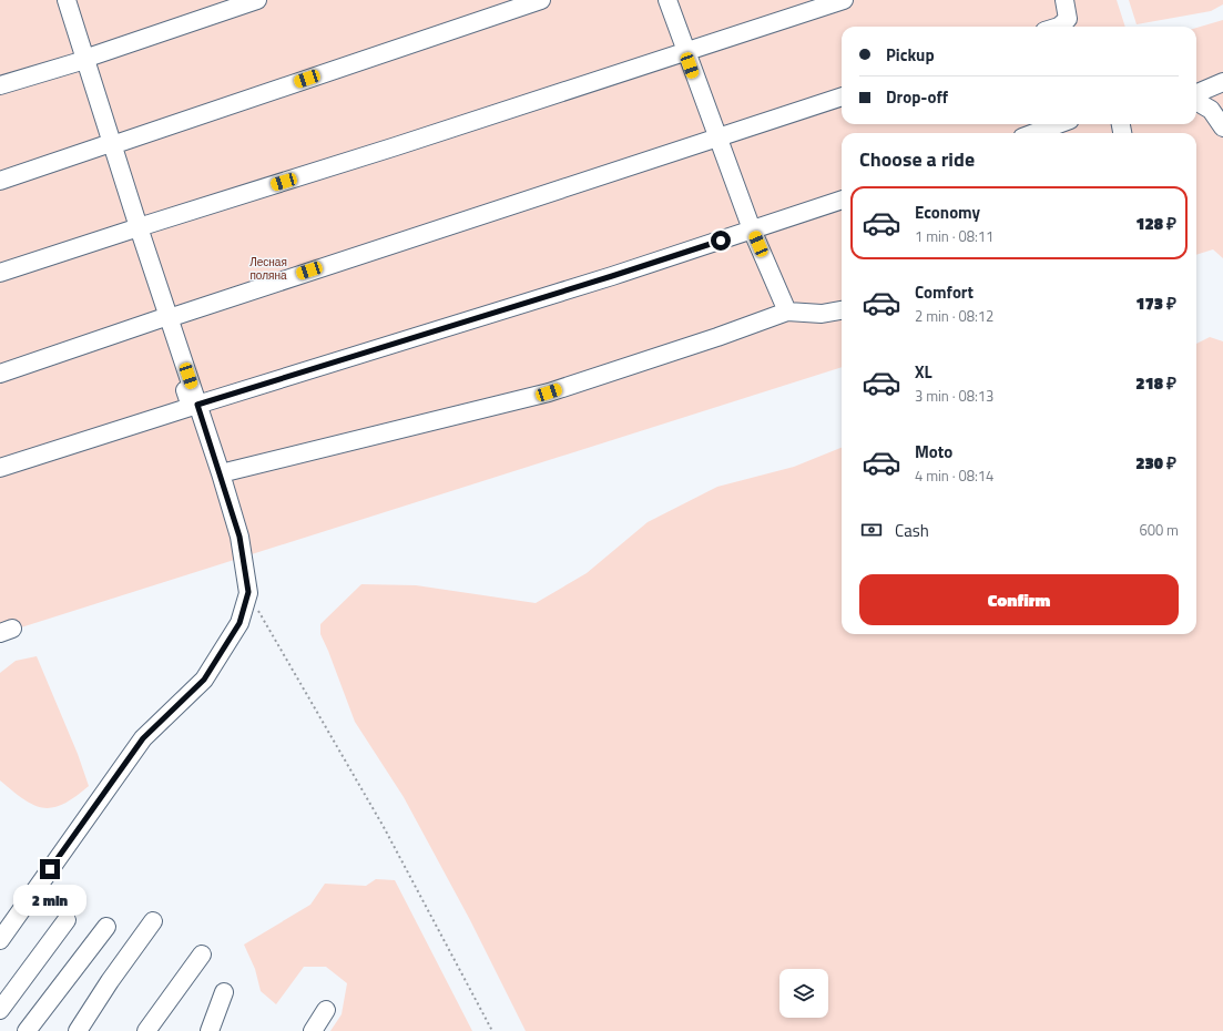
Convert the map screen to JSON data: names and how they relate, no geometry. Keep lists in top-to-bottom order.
{
  "parks": ["Лесная поляна"],
  "page": {
    "banner": ["Pickup", "Drop-off"],
    "heading": "Choose a ride",
    "list": [
      {
        "name": "Economy",
        "note": "1 min · 08:11",
        "value": "128 ₽"
      },
      {
        "name": "Comfort",
        "note": "2 min · 08:12",
        "value": "173 ₽"
      },
      {
        "name": "XL",
        "note": "3 min · 08:13",
        "value": "218 ₽"
      },
      {
        "name": "Moto",
        "note": "4 min · 08:14",
        "value": "230 ₽"
      }
    ],
    "pay": ["Cash", "600 m"],
    "buttons": "Confirm",
    "bubble": "2 min"
  }
}
